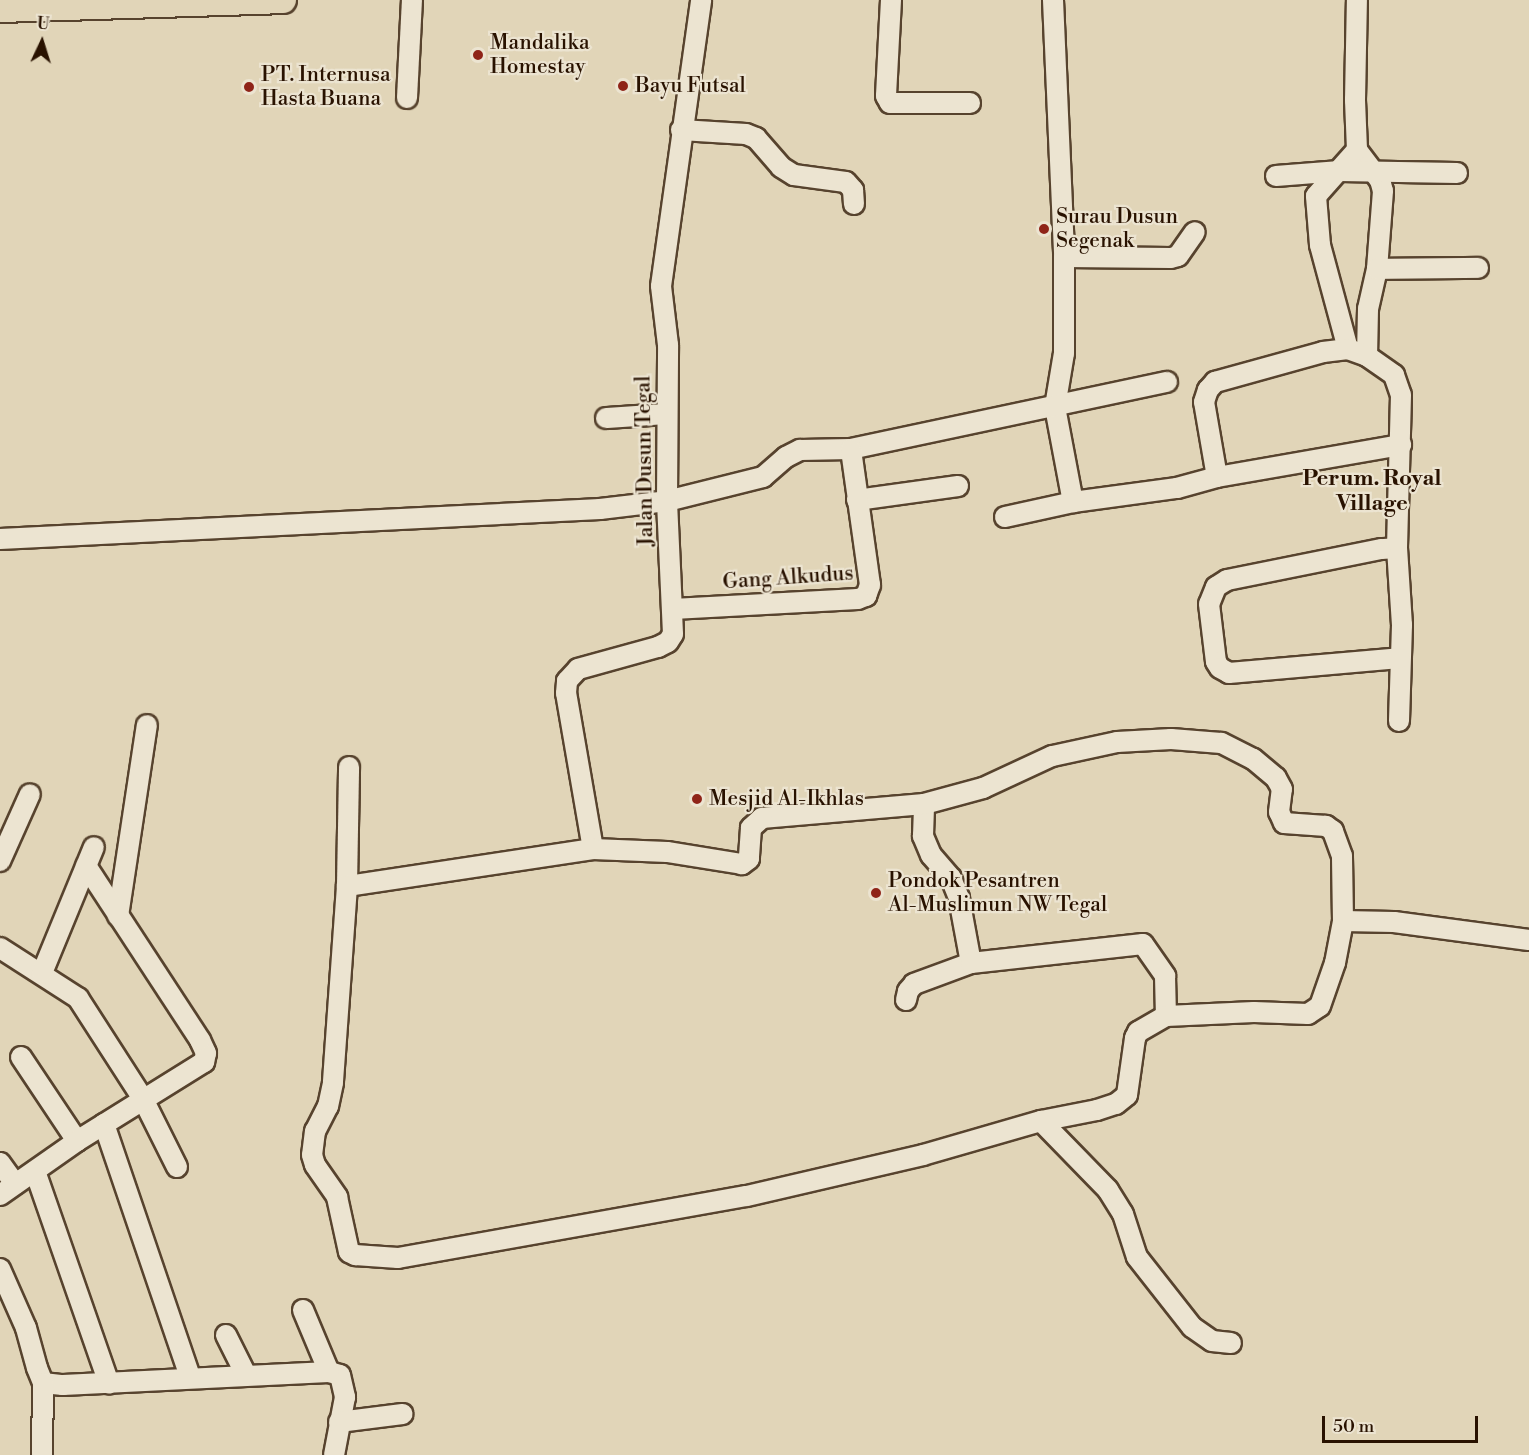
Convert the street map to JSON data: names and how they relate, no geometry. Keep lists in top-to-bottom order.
{
  "streets": {
    "street": ["Jalan Dusun Tegal", "Gang Alkudus"]
  },
  "crossings": [
    ["Jalan Dusun Tegal", "Gang Alkudus"]
  ],
  "districts": ["Perum. Royal Village"],
  "places": [
    "Mandalika Homestay",
    "Bayu Futsal",
    "PT. Internusa Hasta Buana",
    "Surau Dusun Segenak",
    "Mesjid Al-Ikhlas",
    "Pondok Pesantren Al-Muslimun NW Tegal"
  ],
  "scale_bar": "50 m",
  "north": "top"
}
